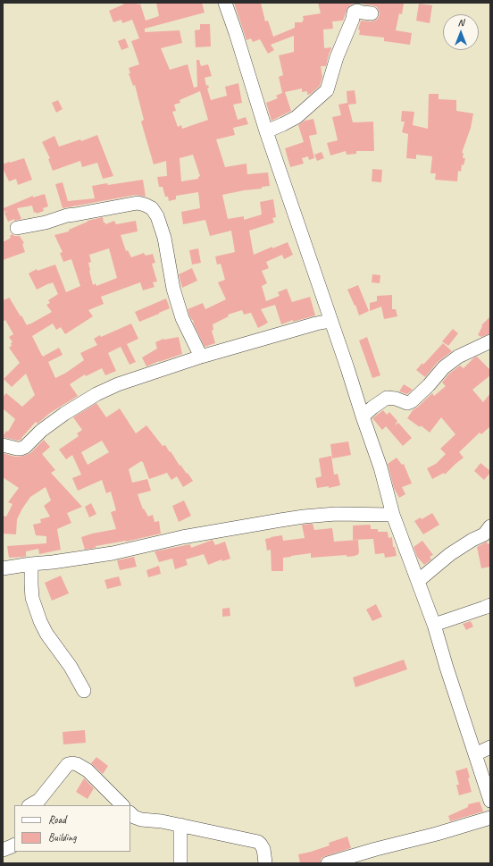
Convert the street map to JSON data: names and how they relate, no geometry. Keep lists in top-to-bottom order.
{
  "legend": ["Road", "Building"],
  "north": "top"
}
